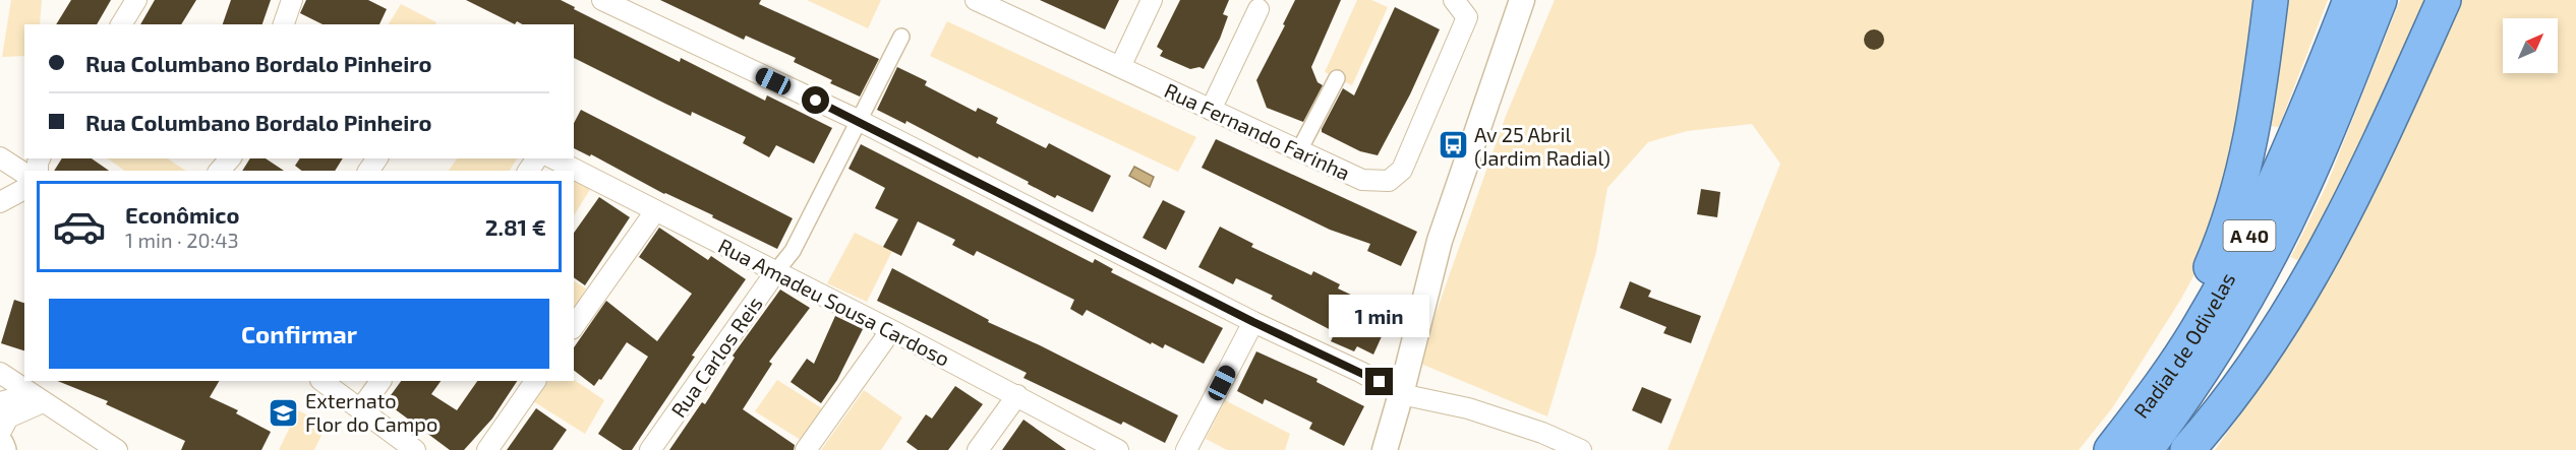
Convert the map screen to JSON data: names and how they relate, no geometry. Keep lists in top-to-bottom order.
{
  "streets": {
    "highway": ["A 40", "Radial de Odivelas"],
    "street": ["Rua Fernando Farinha", "Rua Amadeu Sousa Cardoso", "Rua Carlos Reis"]
  },
  "crossings": [
    ["Rua Amadeu Sousa Cardoso", "Rua Carlos Reis"]
  ],
  "places": {
    "bus stop": ["Av 25 Abril (Jardim Radial)"],
    "school or university": ["Externato Flor do Campo"]
  },
  "north": "top right",
  "page": {
    "banner": ["Rua Columbano Bordalo Pinheiro", "Rua Columbano Bordalo Pinheiro"],
    "list": [
      {
        "name": "Econômico",
        "note": "1 min · 20:43",
        "value": "2.81 €"
      }
    ],
    "buttons": "Confirmar",
    "bubble": "1 min"
  }
}
